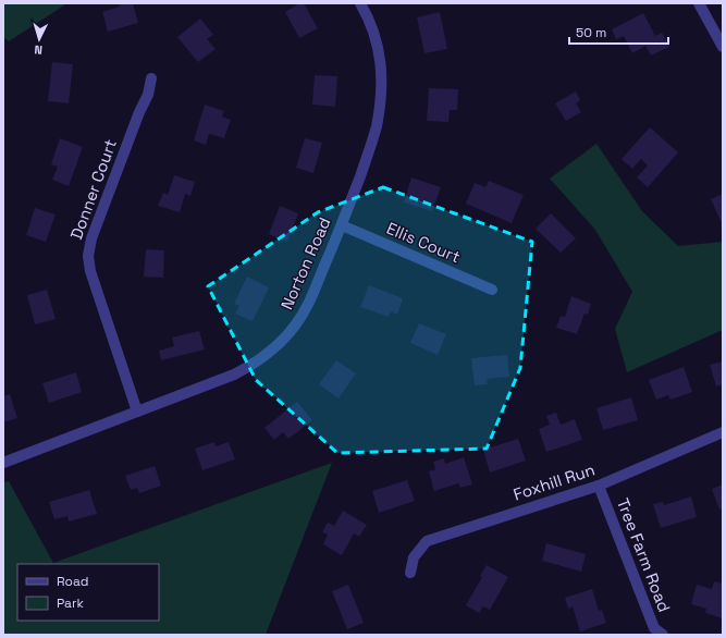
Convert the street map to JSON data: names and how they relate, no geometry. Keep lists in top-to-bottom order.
{
  "streets": {
    "street": [
      "Donner Court",
      "Ellis Court",
      "Norton Road",
      "Foxhill Run",
      "Tree Farm Road"
    ]
  },
  "crossings": [
    ["Donner Court", "Norton Road"],
    ["Ellis Court", "Norton Road"],
    ["Foxhill Run", "Tree Farm Road"]
  ],
  "legend": ["Road", "Park"],
  "scale_bar": "50 m",
  "north": "bottom"
}
